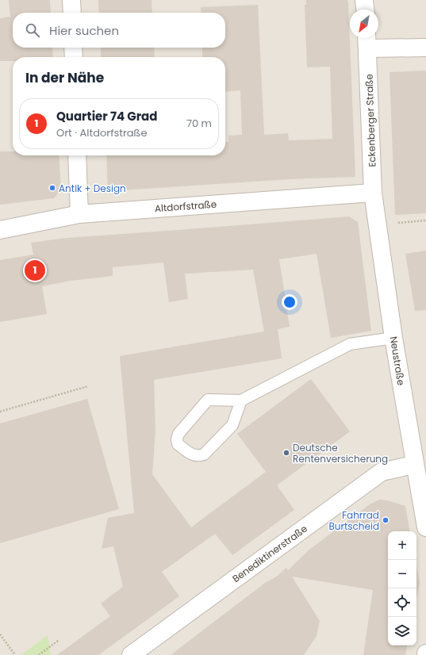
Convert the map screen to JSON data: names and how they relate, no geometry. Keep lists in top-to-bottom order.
{
  "streets": {
    "street": [
      "Eckenberger Straße",
      "Altdorfstraße",
      "Neustraße",
      "Benediktinerstraße"
    ]
  },
  "crossings": [
    ["Eckenberger Straße", "Altdorfstraße"],
    ["Eckenberger Straße", "Neustraße"],
    ["Altdorfstraße", "Neustraße"],
    ["Neustraße", "Benediktinerstraße"]
  ],
  "places": ["Antik + Design", "Deutsche Rentenversicherung", "Fahrrad Burtscheid"],
  "north": "bottom left",
  "page": {
    "search": "Hier suchen",
    "heading": "In der Nähe",
    "list": [
      {
        "mark": "1",
        "name": "Quartier 74 Grad",
        "note": "Ort · Altdorfstraße",
        "value": "70 m"
      }
    ],
    "pins": "1",
    "map_buttons": ["+", "−"]
  }
}
